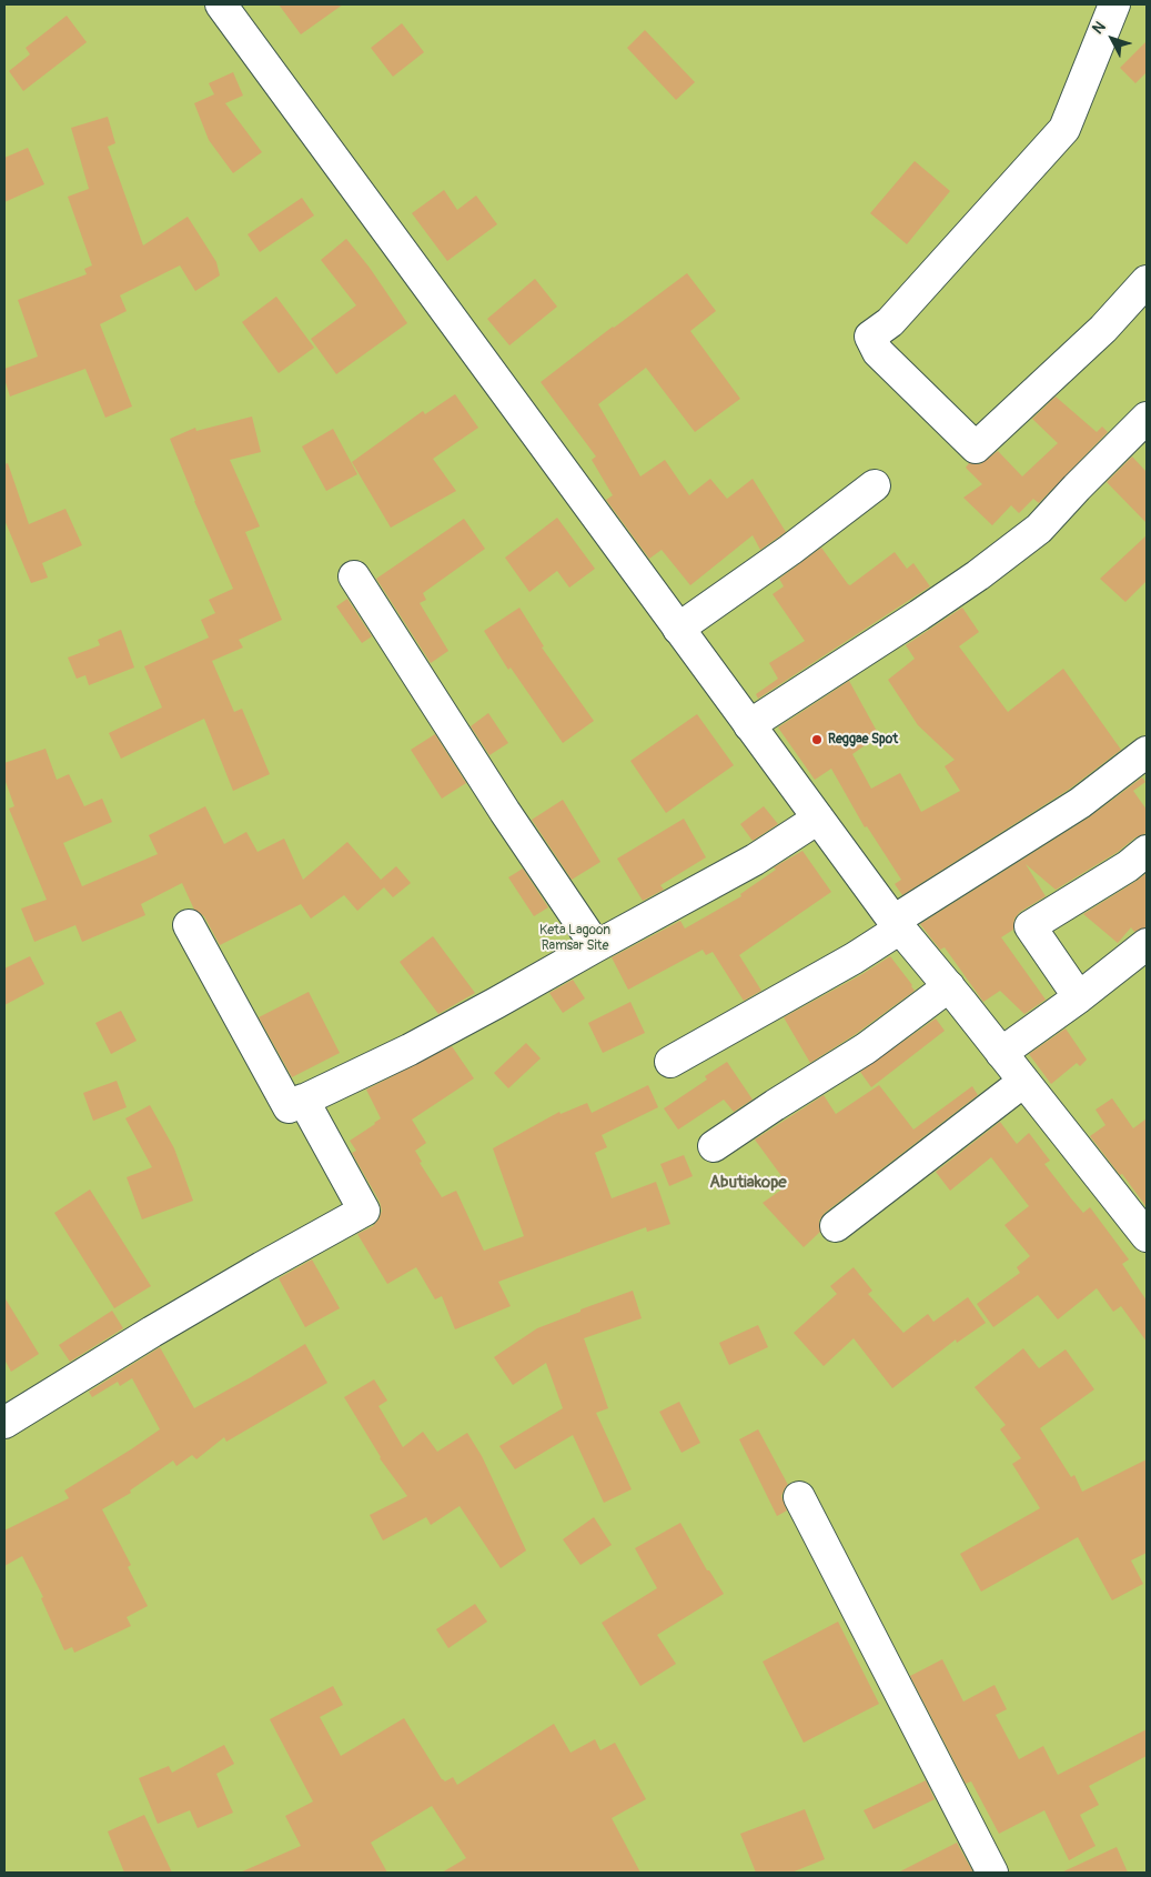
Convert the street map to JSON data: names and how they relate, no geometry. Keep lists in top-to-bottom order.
{
  "districts": ["Abutiakope"],
  "parks": ["Keta Lagoon Ramsar Site"],
  "places": ["Reggae Spot"],
  "north": "top left"
}
